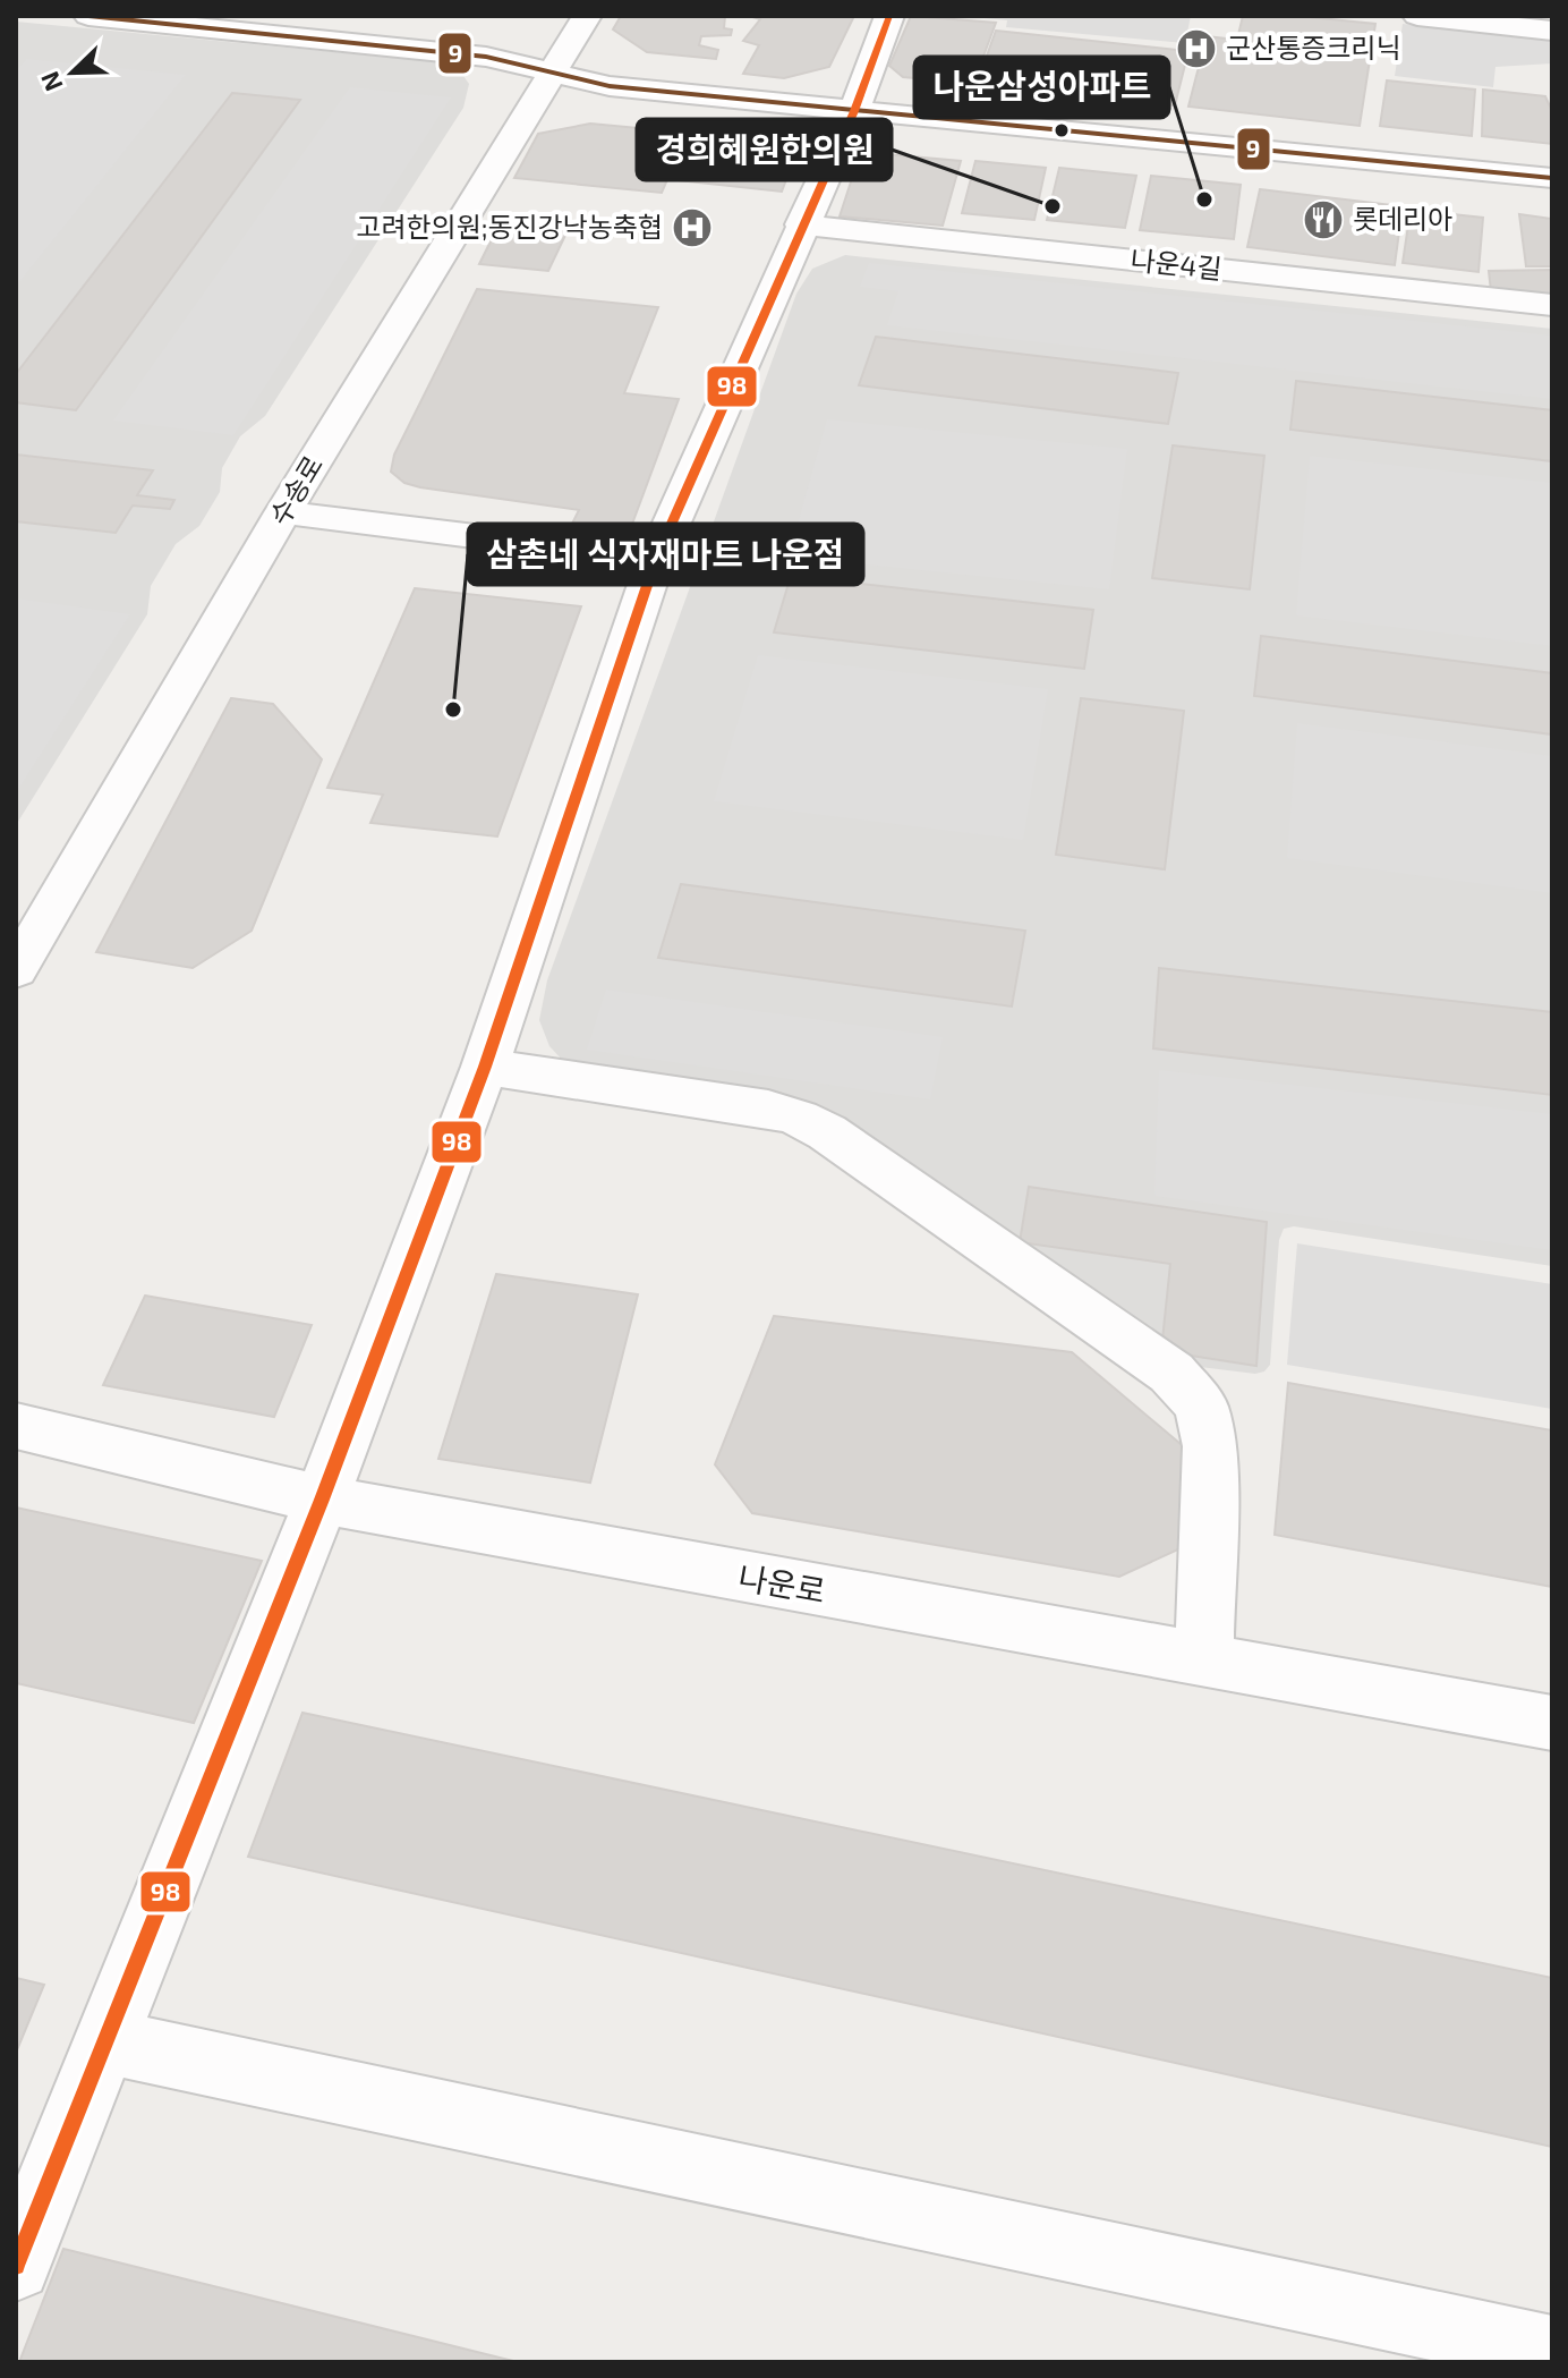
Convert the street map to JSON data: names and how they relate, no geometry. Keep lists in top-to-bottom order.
{
  "streets": {
    "street": ["나운4길", "수송로", "나운로"]
  },
  "places": {
    "hospital": ["군산통증크리닉", "고려한의원;동진강낙농축협"],
    "other": ["나운삼성아파트", "경희혜원한의원", "삼촌네 식자재마트 나운점"],
    "restaurant": ["롯데리아"]
  },
  "lines": ["transit line 9", "transit line 98"],
  "north": "bottom left"
}
